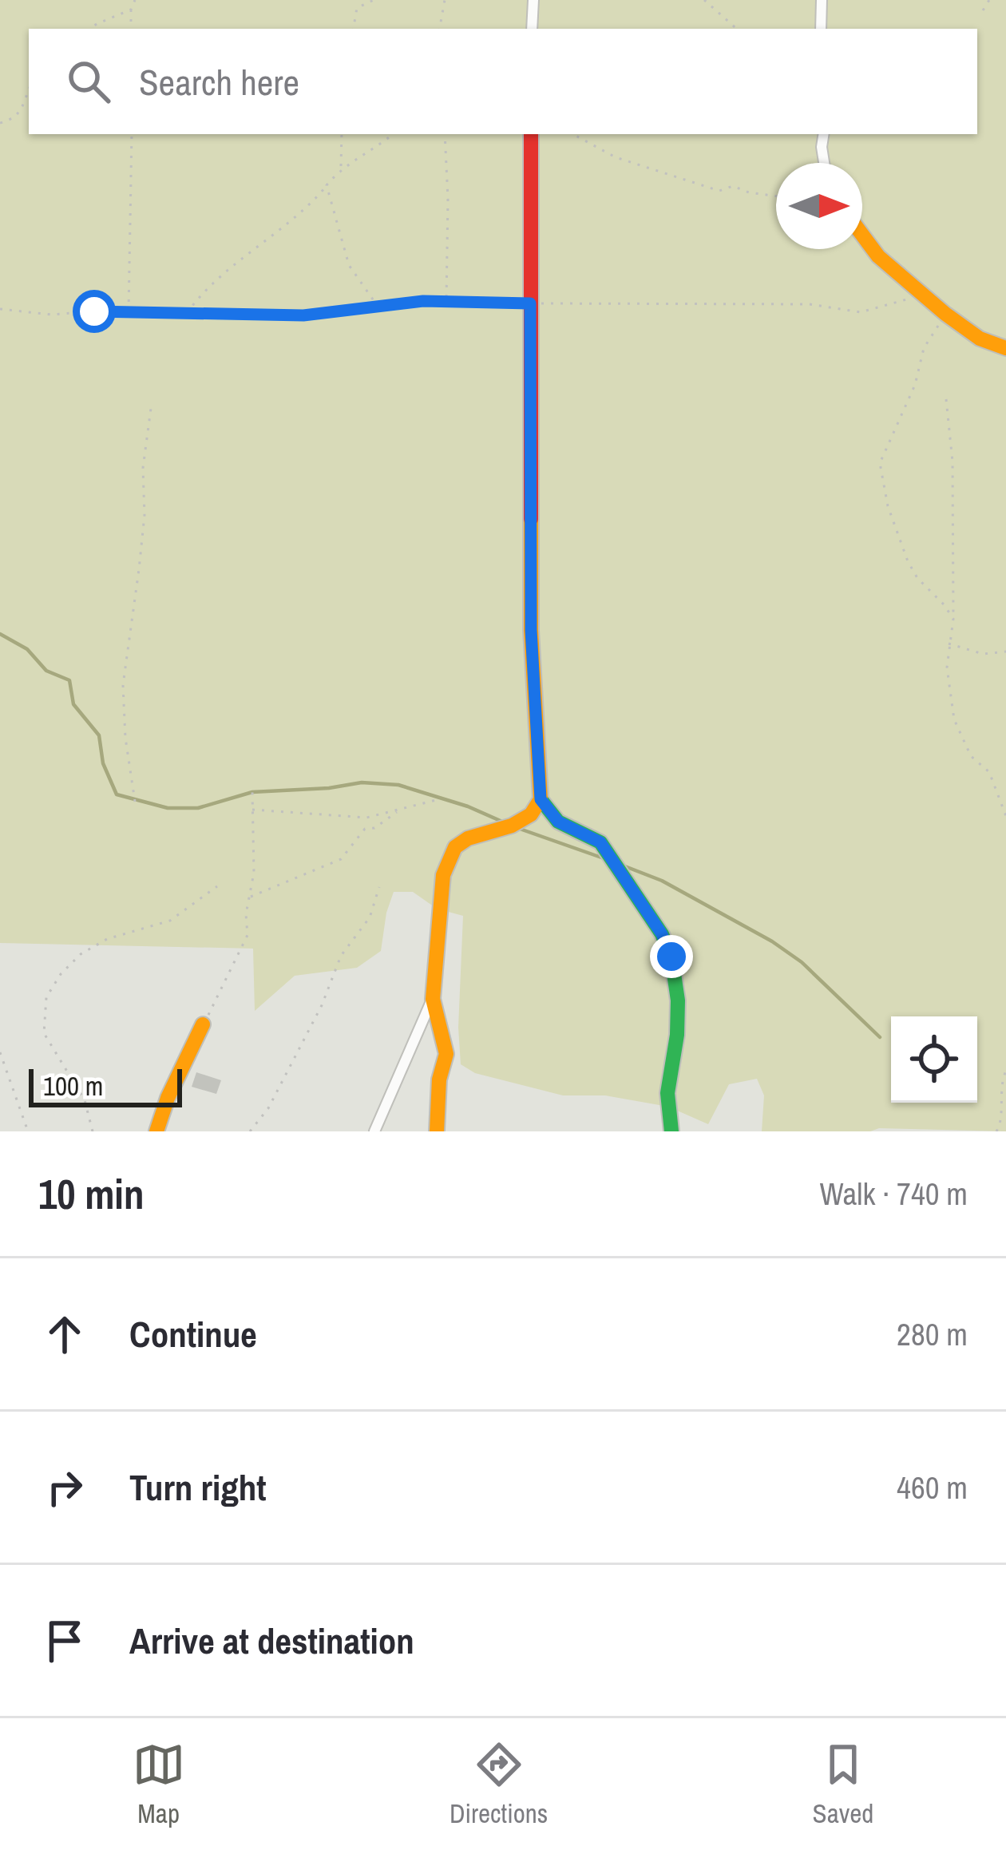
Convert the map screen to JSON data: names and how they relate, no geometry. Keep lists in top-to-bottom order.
{
  "scale_bar": "100 m",
  "north": "right",
  "page": {
    "search": "Search here",
    "scale": "100 m",
    "heading": ["10 min", "Walk · 740 m"],
    "list": [
      ["Continue", "280 m"],
      ["Turn right", "460 m"],
      "Arrive at destination"
    ],
    "nav": ["Map", "Directions", "Saved"]
  }
}
